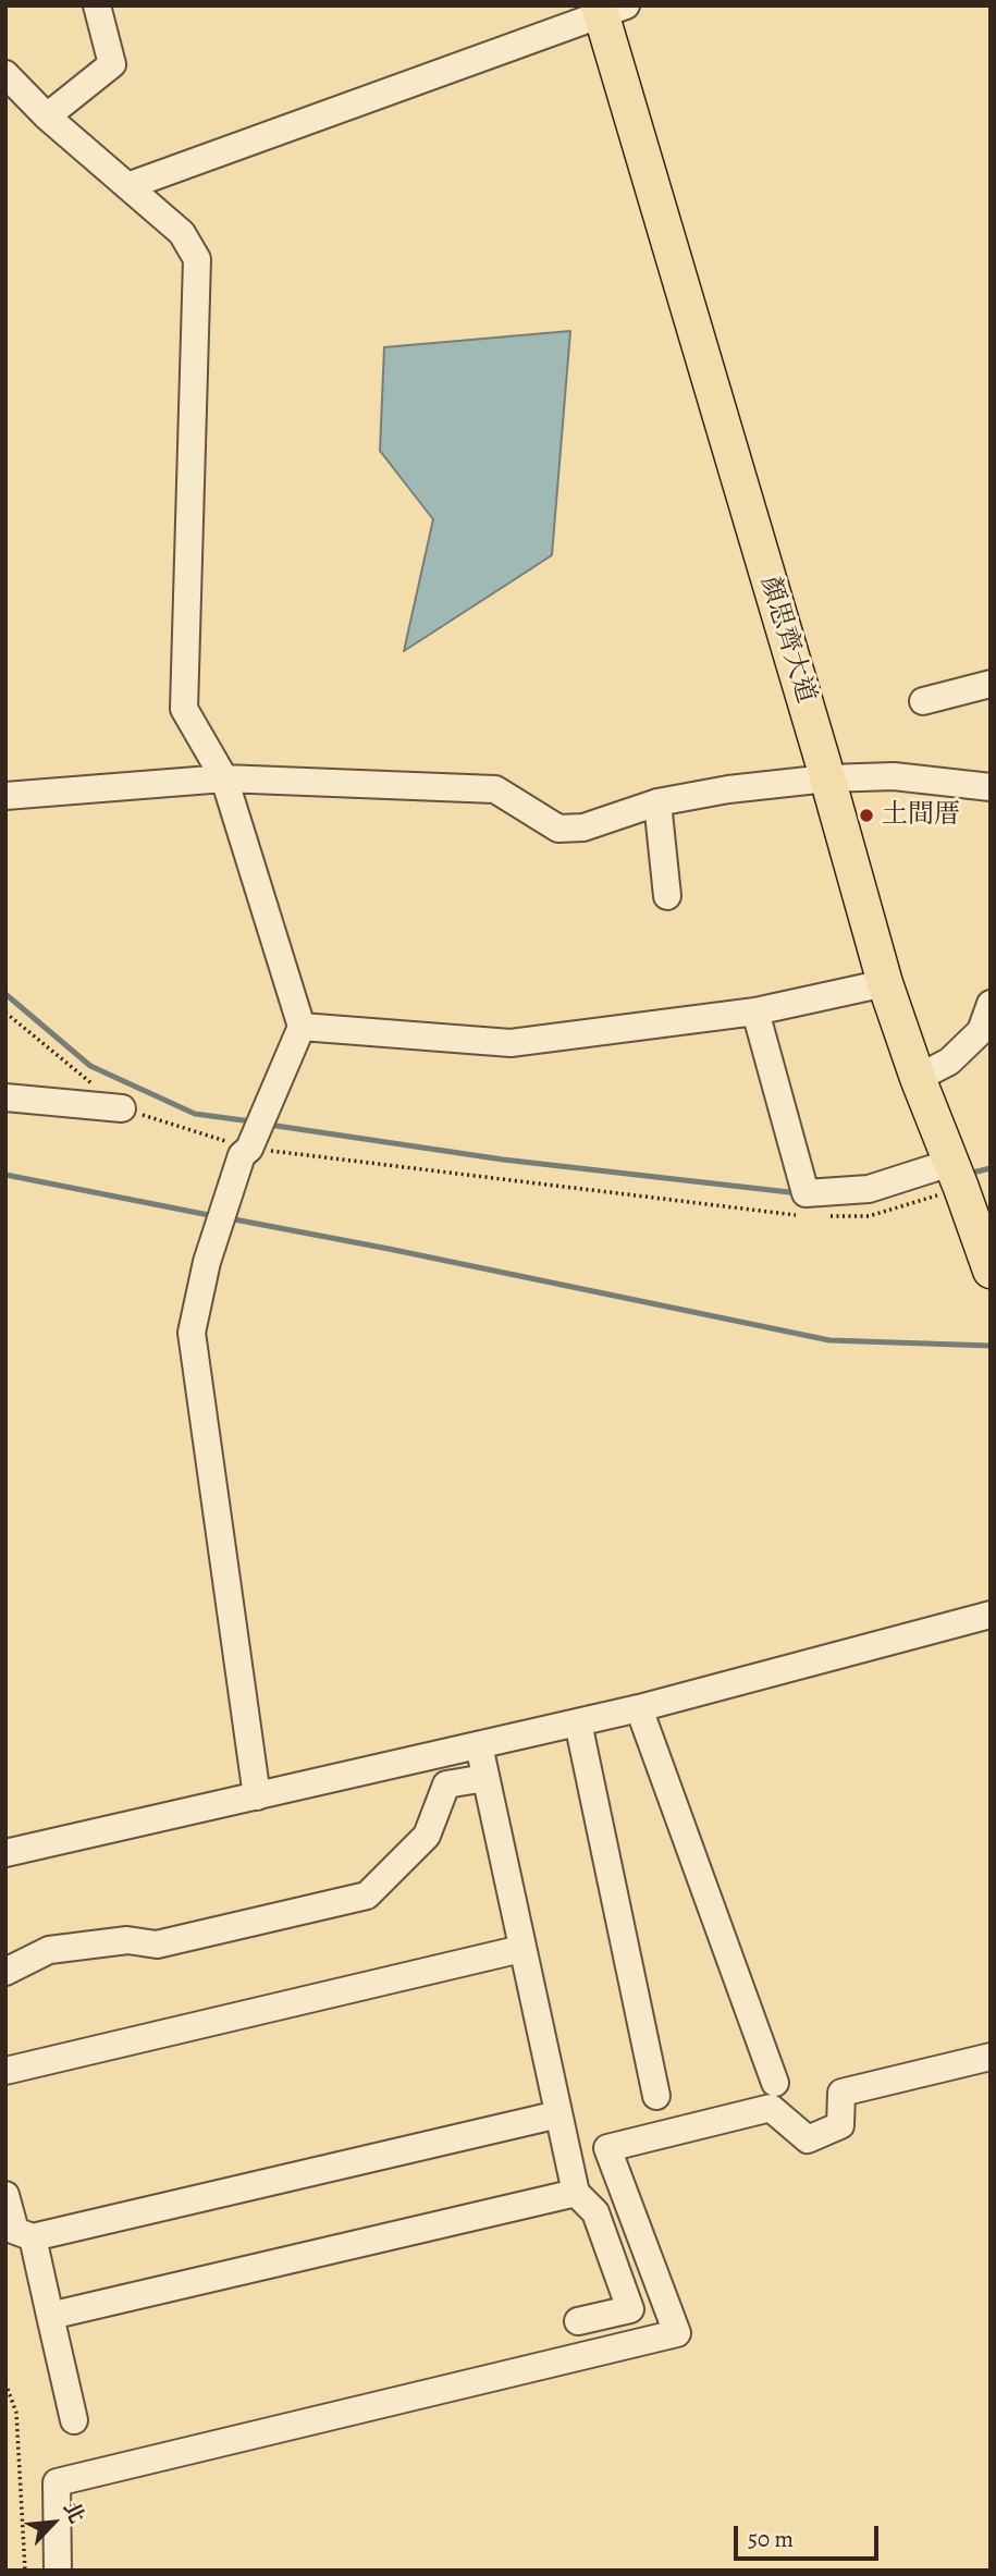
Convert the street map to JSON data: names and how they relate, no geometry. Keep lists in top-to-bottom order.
{
  "streets": {
    "main road": ["顏思齊大道"]
  },
  "places": ["土間厝"],
  "scale_bar": "50 m",
  "north": "top right"
}
